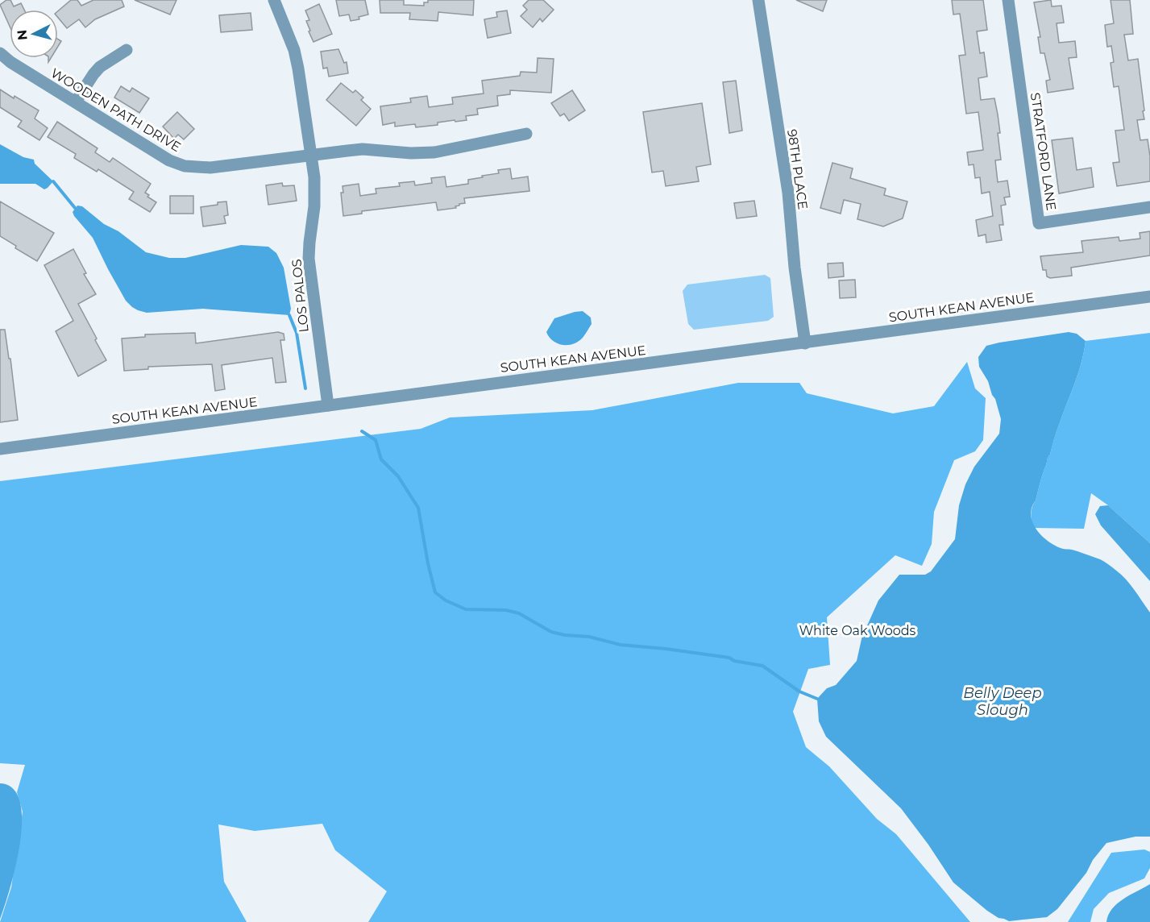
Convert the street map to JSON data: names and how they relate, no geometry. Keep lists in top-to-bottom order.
{
  "streets": {
    "street": [
      "WOODEN PATH DRIVE",
      "STRATFORD LANE",
      "98TH PLACE",
      "LOS PALOS",
      "SOUTH KEAN AVENUE"
    ]
  },
  "crossings": [
    ["WOODEN PATH DRIVE", "LOS PALOS"],
    ["98TH PLACE", "SOUTH KEAN AVENUE"],
    ["LOS PALOS", "SOUTH KEAN AVENUE"]
  ],
  "water": ["Belly Deep Slough"],
  "parks": ["White Oak Woods"],
  "north": "left"
}
